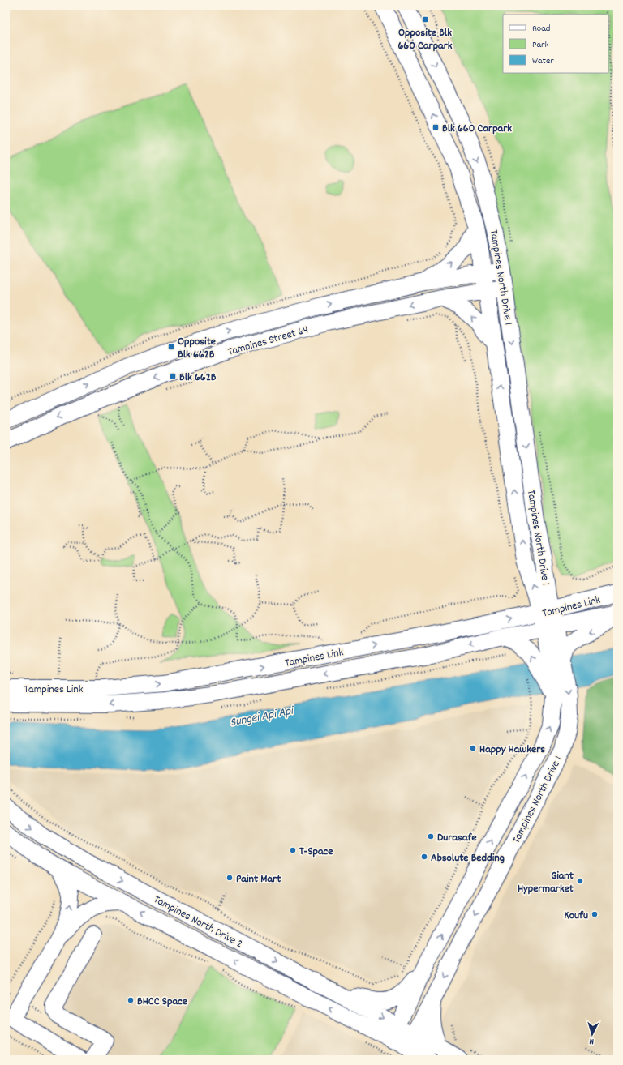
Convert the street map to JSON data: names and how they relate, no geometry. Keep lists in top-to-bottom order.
{
  "streets": {
    "street": [
      "Tampines North Drive 1",
      "Tampines Street 64",
      "Tampines Link",
      "Tampines North Drive 2"
    ]
  },
  "crossings": [
    ["Tampines North Drive 1", "Tampines Street 64"],
    ["Tampines North Drive 1", "Tampines Link"],
    ["Tampines North Drive 1", "Tampines North Drive 2"]
  ],
  "water": ["Sungei Api Api"],
  "places": {
    "transit": [
      "Opposite Blk 660 Carpark",
      "Blk 660 Carpark",
      "Opposite Blk 662B",
      "Blk 662B"
    ],
    "other": [
      "Happy Hawkers",
      "Durasafe",
      "T-Space",
      "Absolute Bedding",
      "Paint Mart",
      "Giant Hypermarket",
      "Koufu",
      "BHCC Space"
    ]
  },
  "legend": ["Road", "Park", "Water"],
  "north": "bottom"
}
